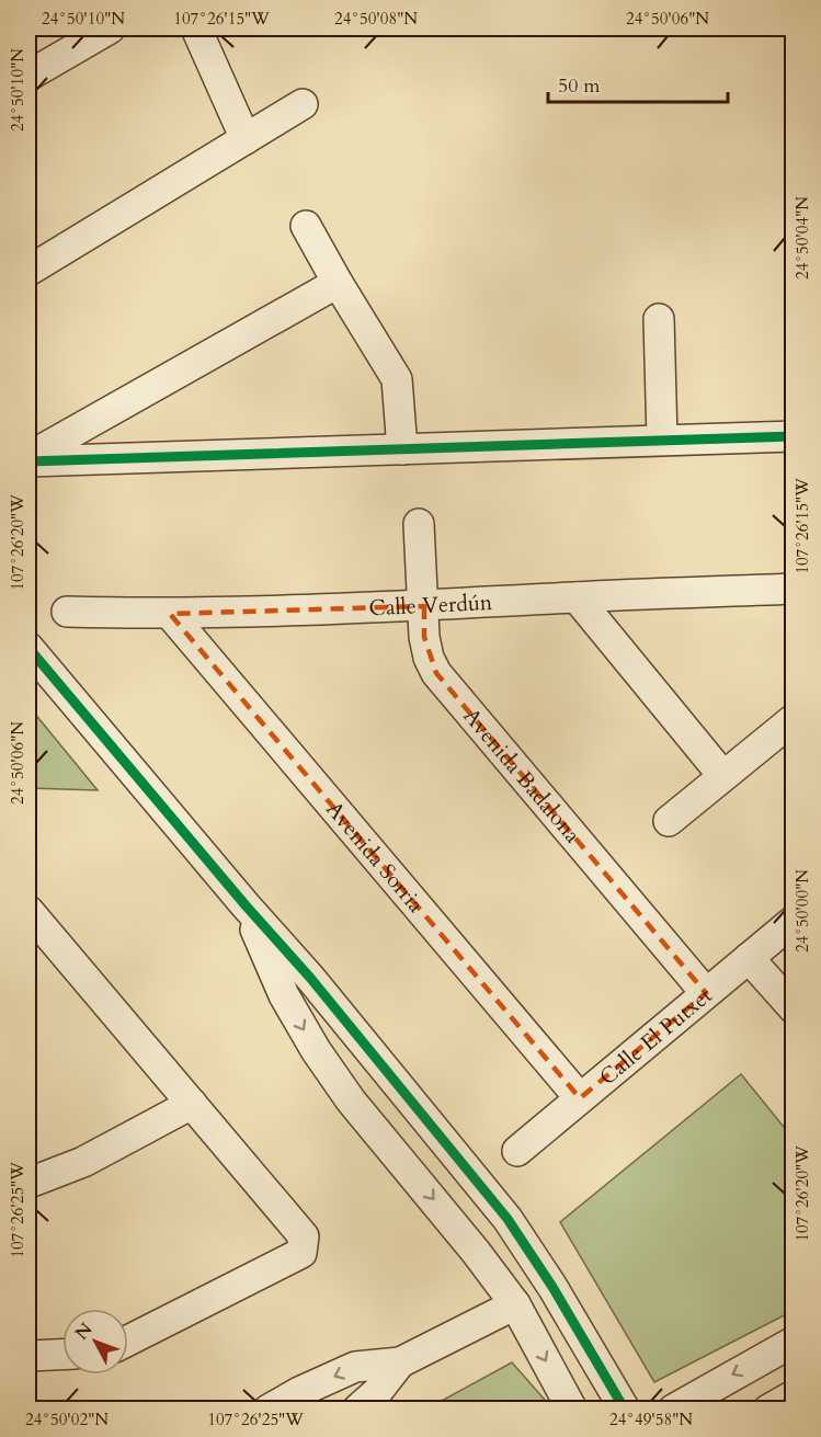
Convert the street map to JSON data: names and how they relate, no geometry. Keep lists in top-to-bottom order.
{
  "streets": {
    "street": [
      "Calle Verdún",
      "Avenida Badalona",
      "Avenida Sorria",
      "Calle El Putxet"
    ]
  },
  "crossings": [
    ["Calle Verdún", "Avenida Badalona"],
    ["Calle Verdún", "Avenida Sorria"],
    ["Avenida Badalona", "Calle El Putxet"],
    ["Avenida Sorria", "Calle El Putxet"]
  ],
  "scale_bar": "50 m",
  "north": "top left",
  "coordinates": [
    "24°50'10\"N",
    "107°26'15\"W",
    "24°50'08\"N",
    "24°50'06\"N",
    "24°50'04\"N",
    "107°26'20\"W",
    "24°50'00\"N",
    "107°26'25\"W",
    "24°50'02\"N",
    "24°49'58\"N"
  ]
}
